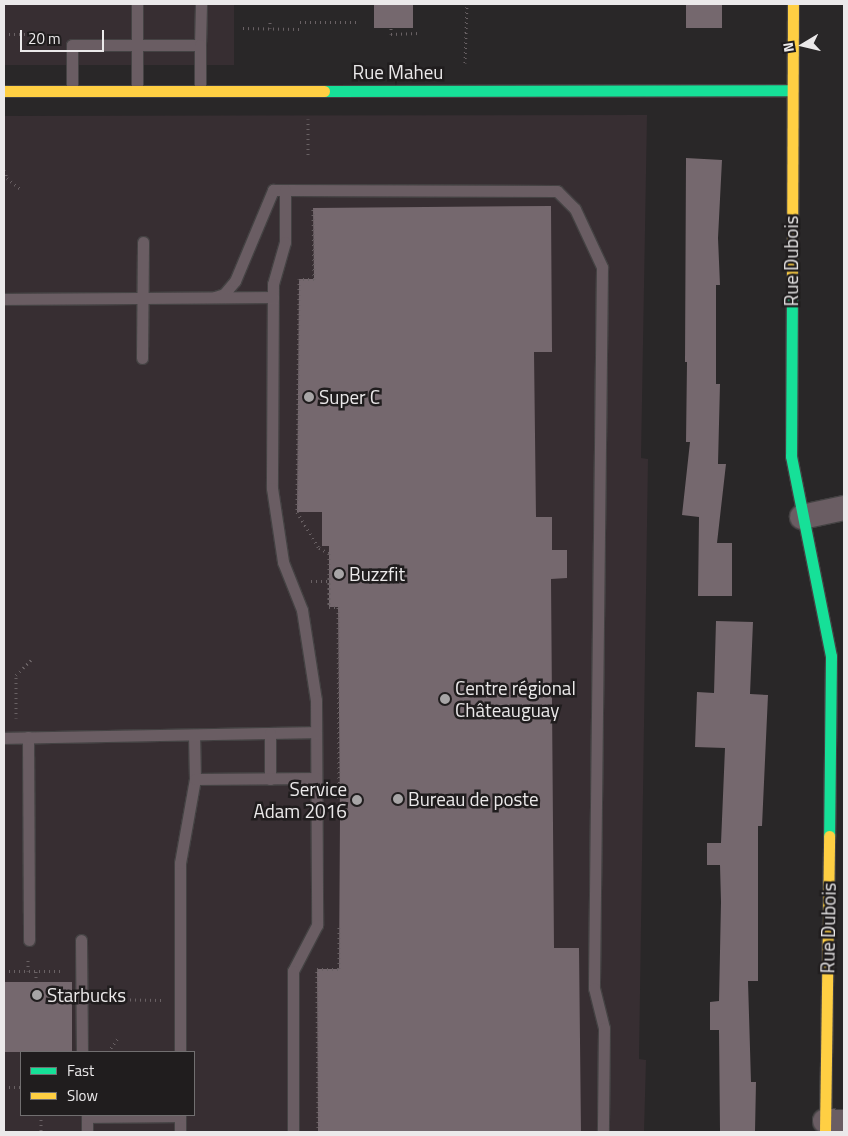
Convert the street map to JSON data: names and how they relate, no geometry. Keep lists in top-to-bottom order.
{
  "streets": {
    "street": ["Rue Maheu", "Rue Dubois"]
  },
  "crossings": [
    ["Rue Maheu", "Rue Dubois"]
  ],
  "places": [
    "Super C",
    "Buzzfit",
    "Centre régional Châteauguay",
    "Bureau de poste",
    "Service Adam 2016",
    "Starbucks"
  ],
  "legend": ["Fast", "Slow"],
  "scale_bar": "20 m",
  "north": "left"
}
